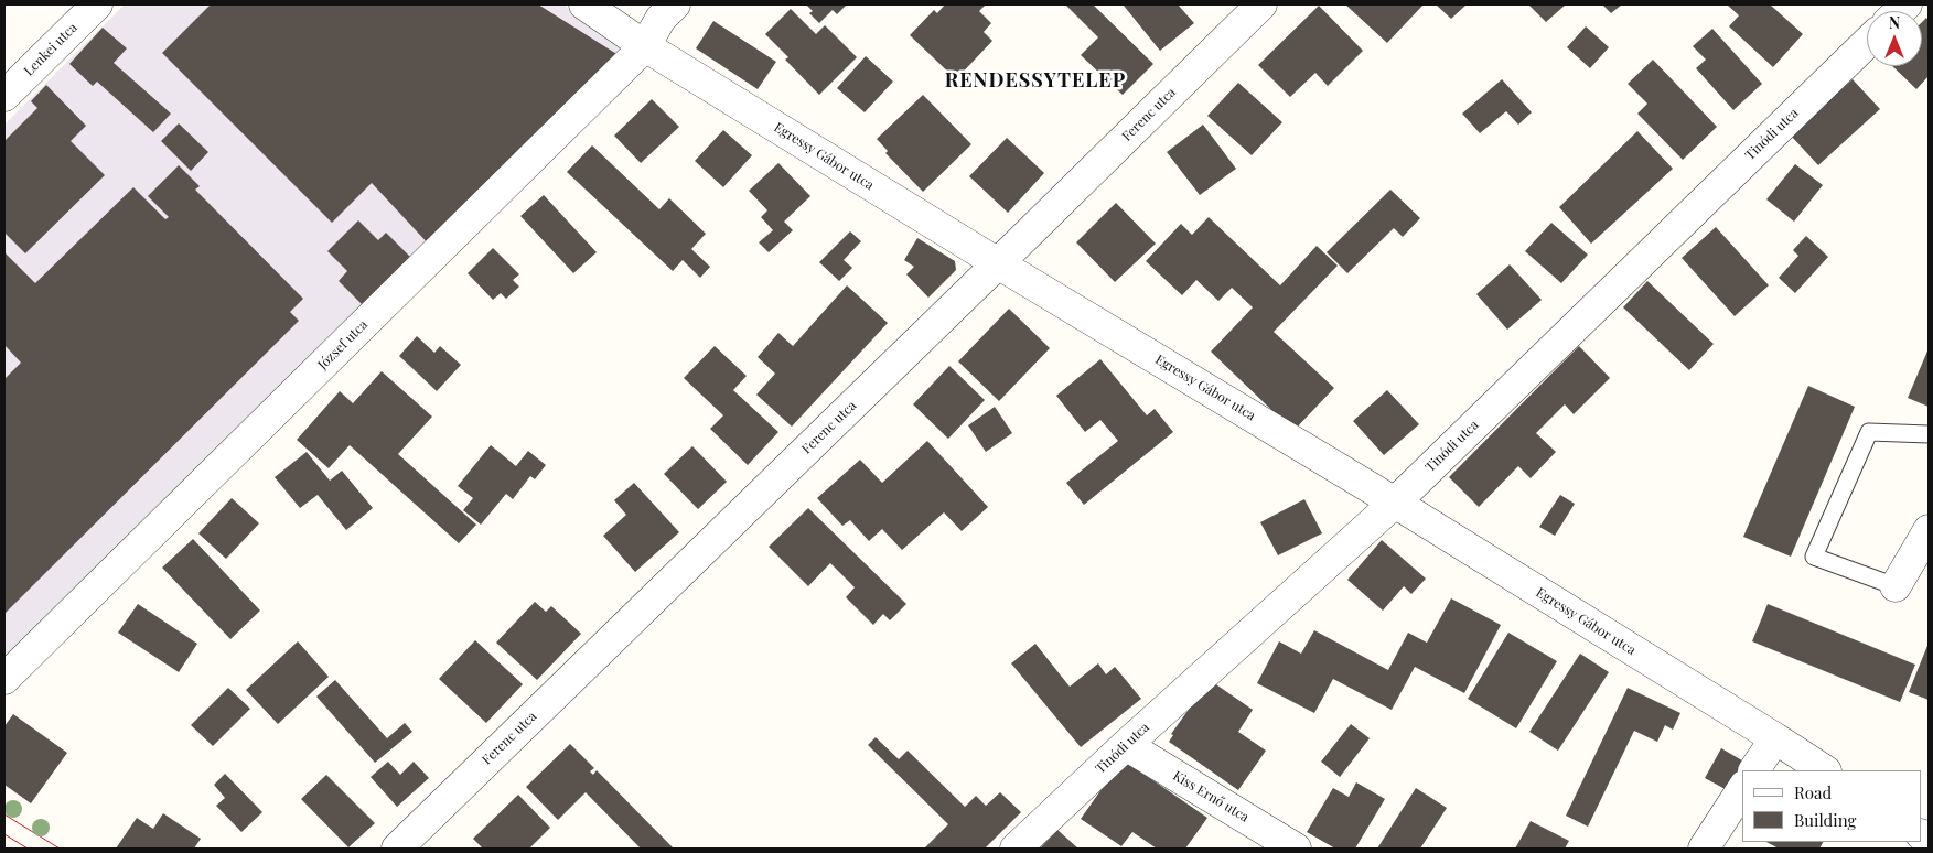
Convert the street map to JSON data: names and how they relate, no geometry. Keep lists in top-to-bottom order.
{
  "streets": {
    "street": [
      "Lenkei utca",
      "Ferenc utca",
      "Tinódi utca",
      "Egressy Gábor utca",
      "József utca",
      "Kiss Ernő utca"
    ]
  },
  "crossings": [
    ["Ferenc utca", "Egressy Gábor utca"],
    ["Tinódi utca", "Egressy Gábor utca"],
    ["Tinódi utca", "Kiss Ernő utca"],
    ["Egressy Gábor utca", "József utca"]
  ],
  "districts": ["RENDESSYTELEP"],
  "legend": ["Road", "Building"],
  "north": "top"
}
